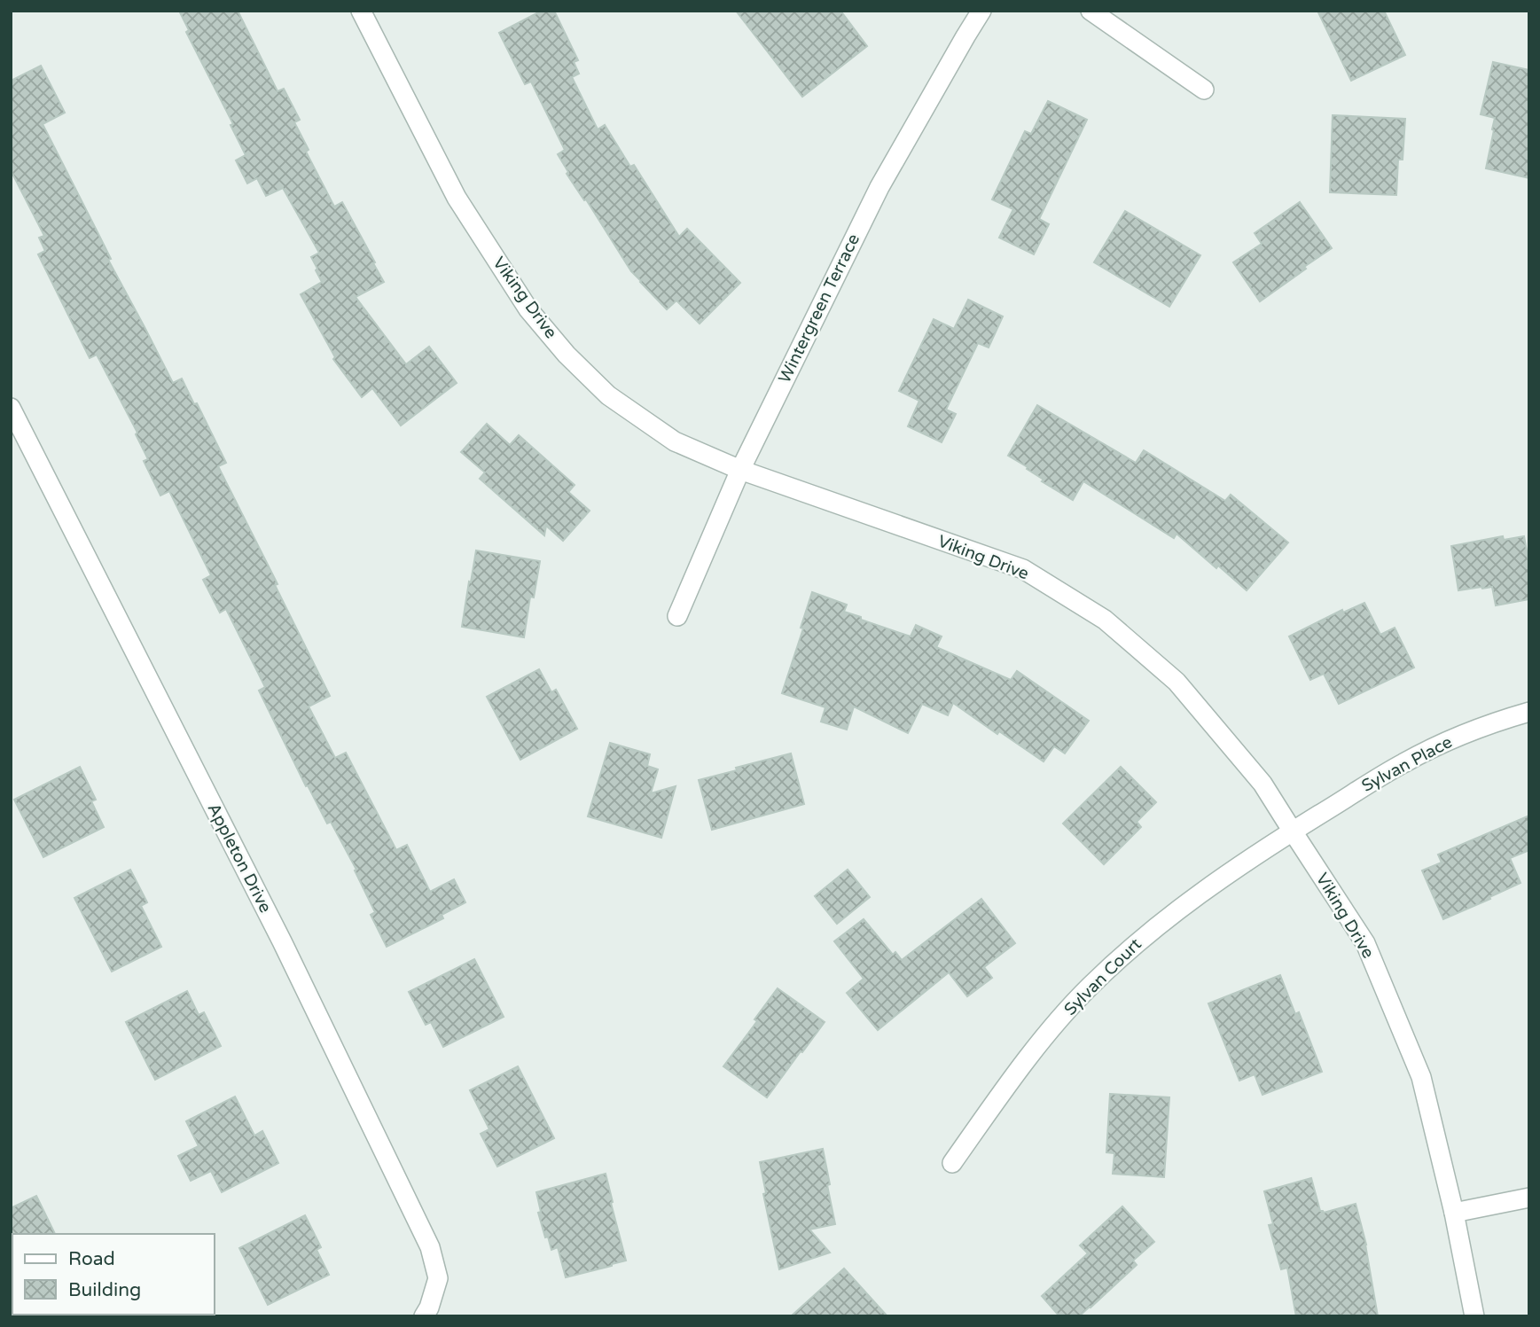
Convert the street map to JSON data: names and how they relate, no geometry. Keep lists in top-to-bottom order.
{
  "streets": {
    "street": [
      "Viking Drive",
      "Wintergreen Terrace",
      "Sylvan Place",
      "Appleton Drive",
      "Sylvan Court"
    ]
  },
  "crossings": [
    ["Viking Drive", "Wintergreen Terrace"],
    ["Viking Drive", "Sylvan Place"],
    ["Viking Drive", "Sylvan Court"],
    ["Sylvan Place", "Sylvan Court"]
  ],
  "legend": ["Road", "Building"]
}
